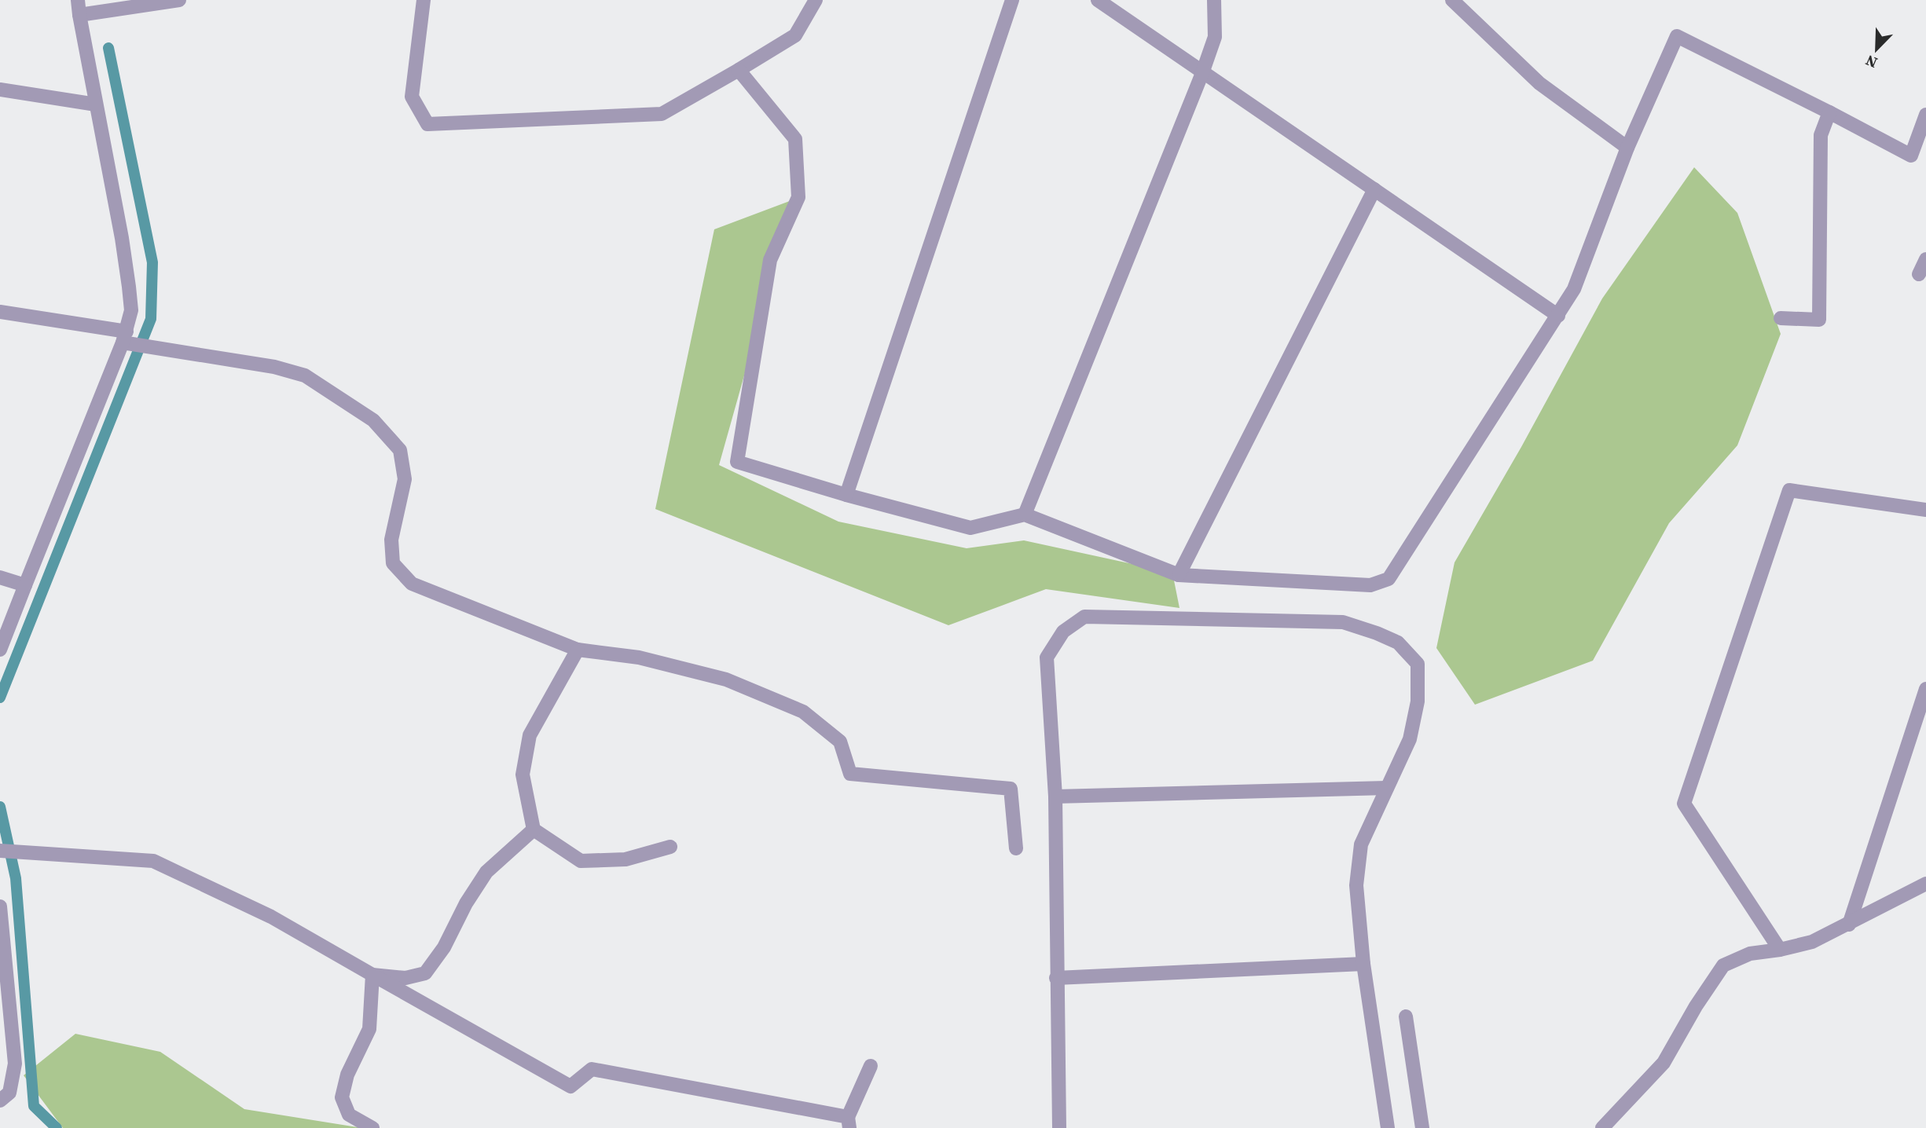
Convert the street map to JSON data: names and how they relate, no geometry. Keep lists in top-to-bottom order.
{
  "north": "bottom left"
}
